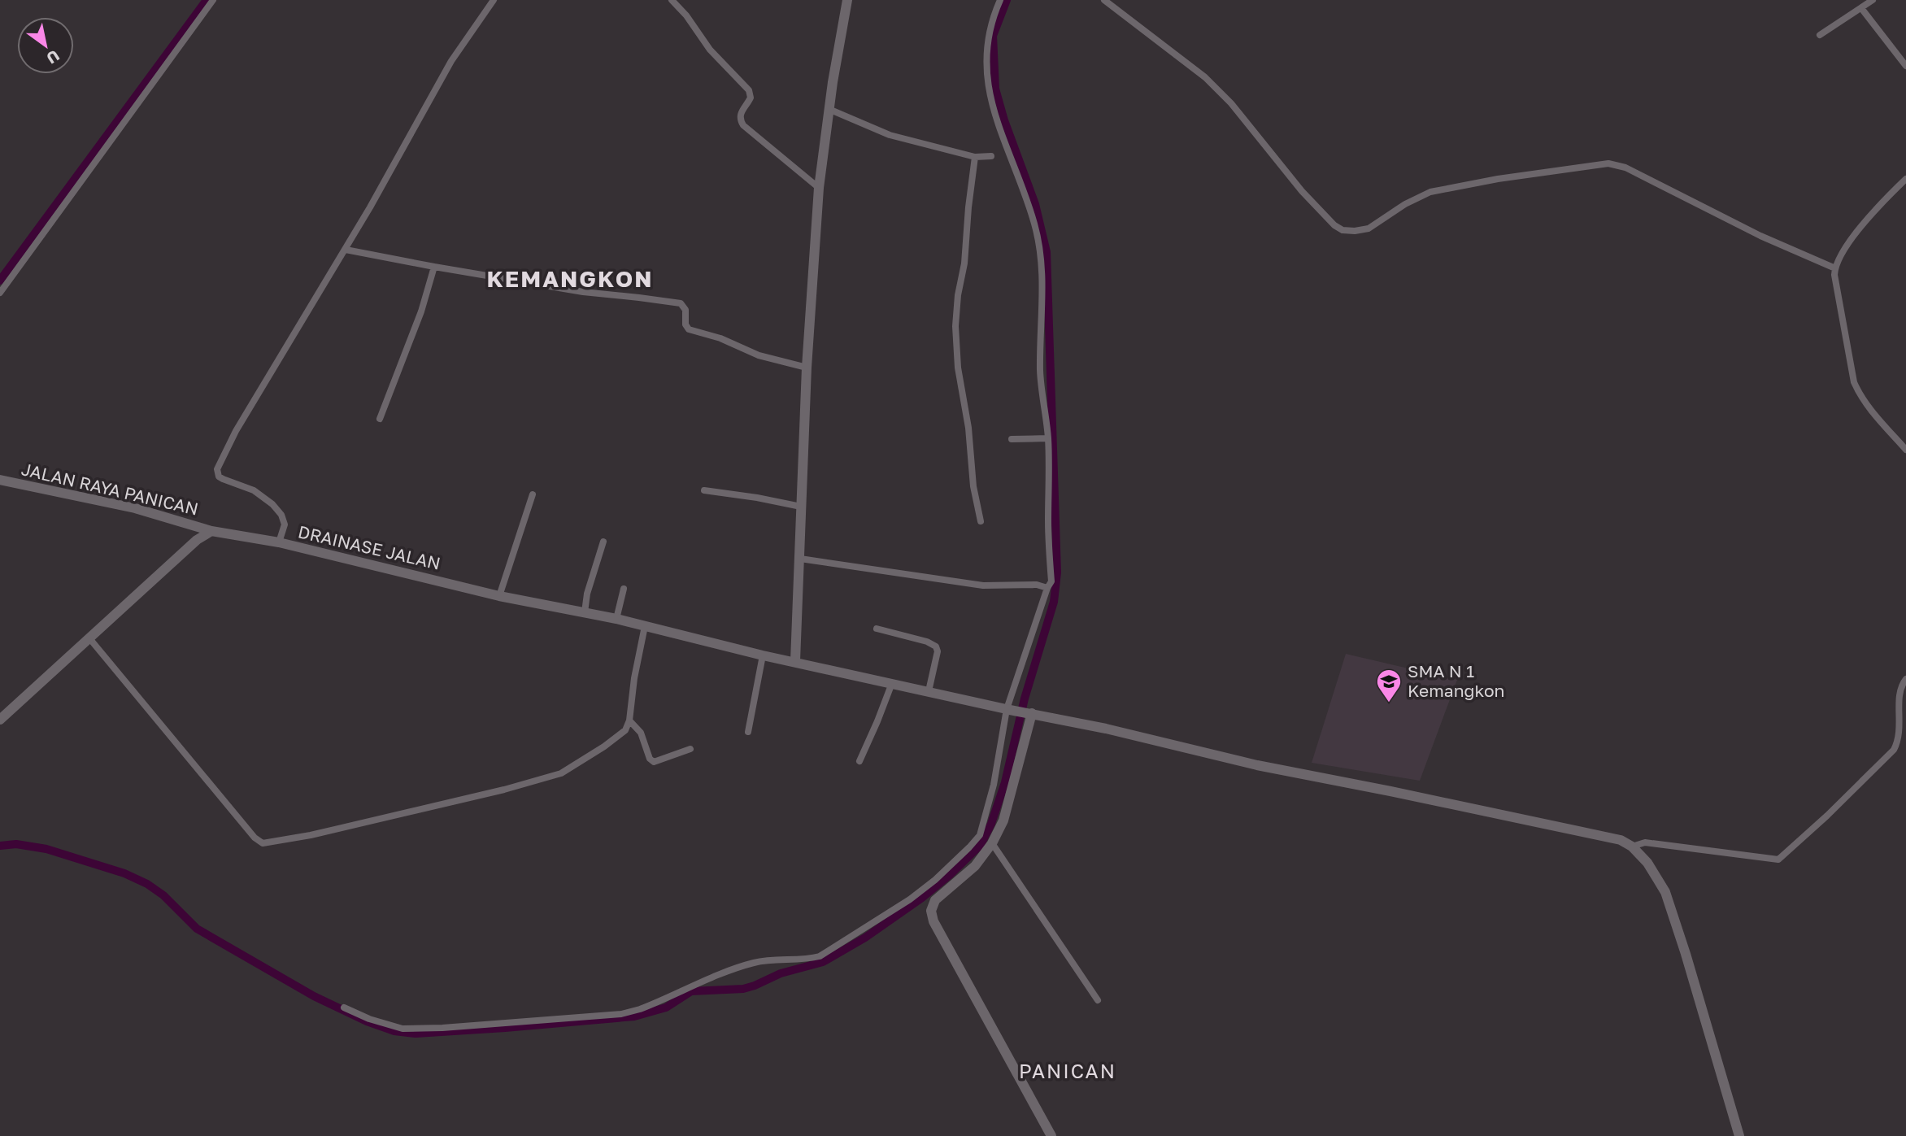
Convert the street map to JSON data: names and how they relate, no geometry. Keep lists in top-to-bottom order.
{
  "streets": {
    "main road": ["JALAN RAYA PANICAN", "DRAINASE JALAN"]
  },
  "crossings": [
    ["JALAN RAYA PANICAN", "DRAINASE JALAN"]
  ],
  "districts": ["KEMANGKON", "PANICAN"],
  "places": {
    "school or university": ["SMA N 1 Kemangkon"]
  },
  "north": "bottom right"
}
